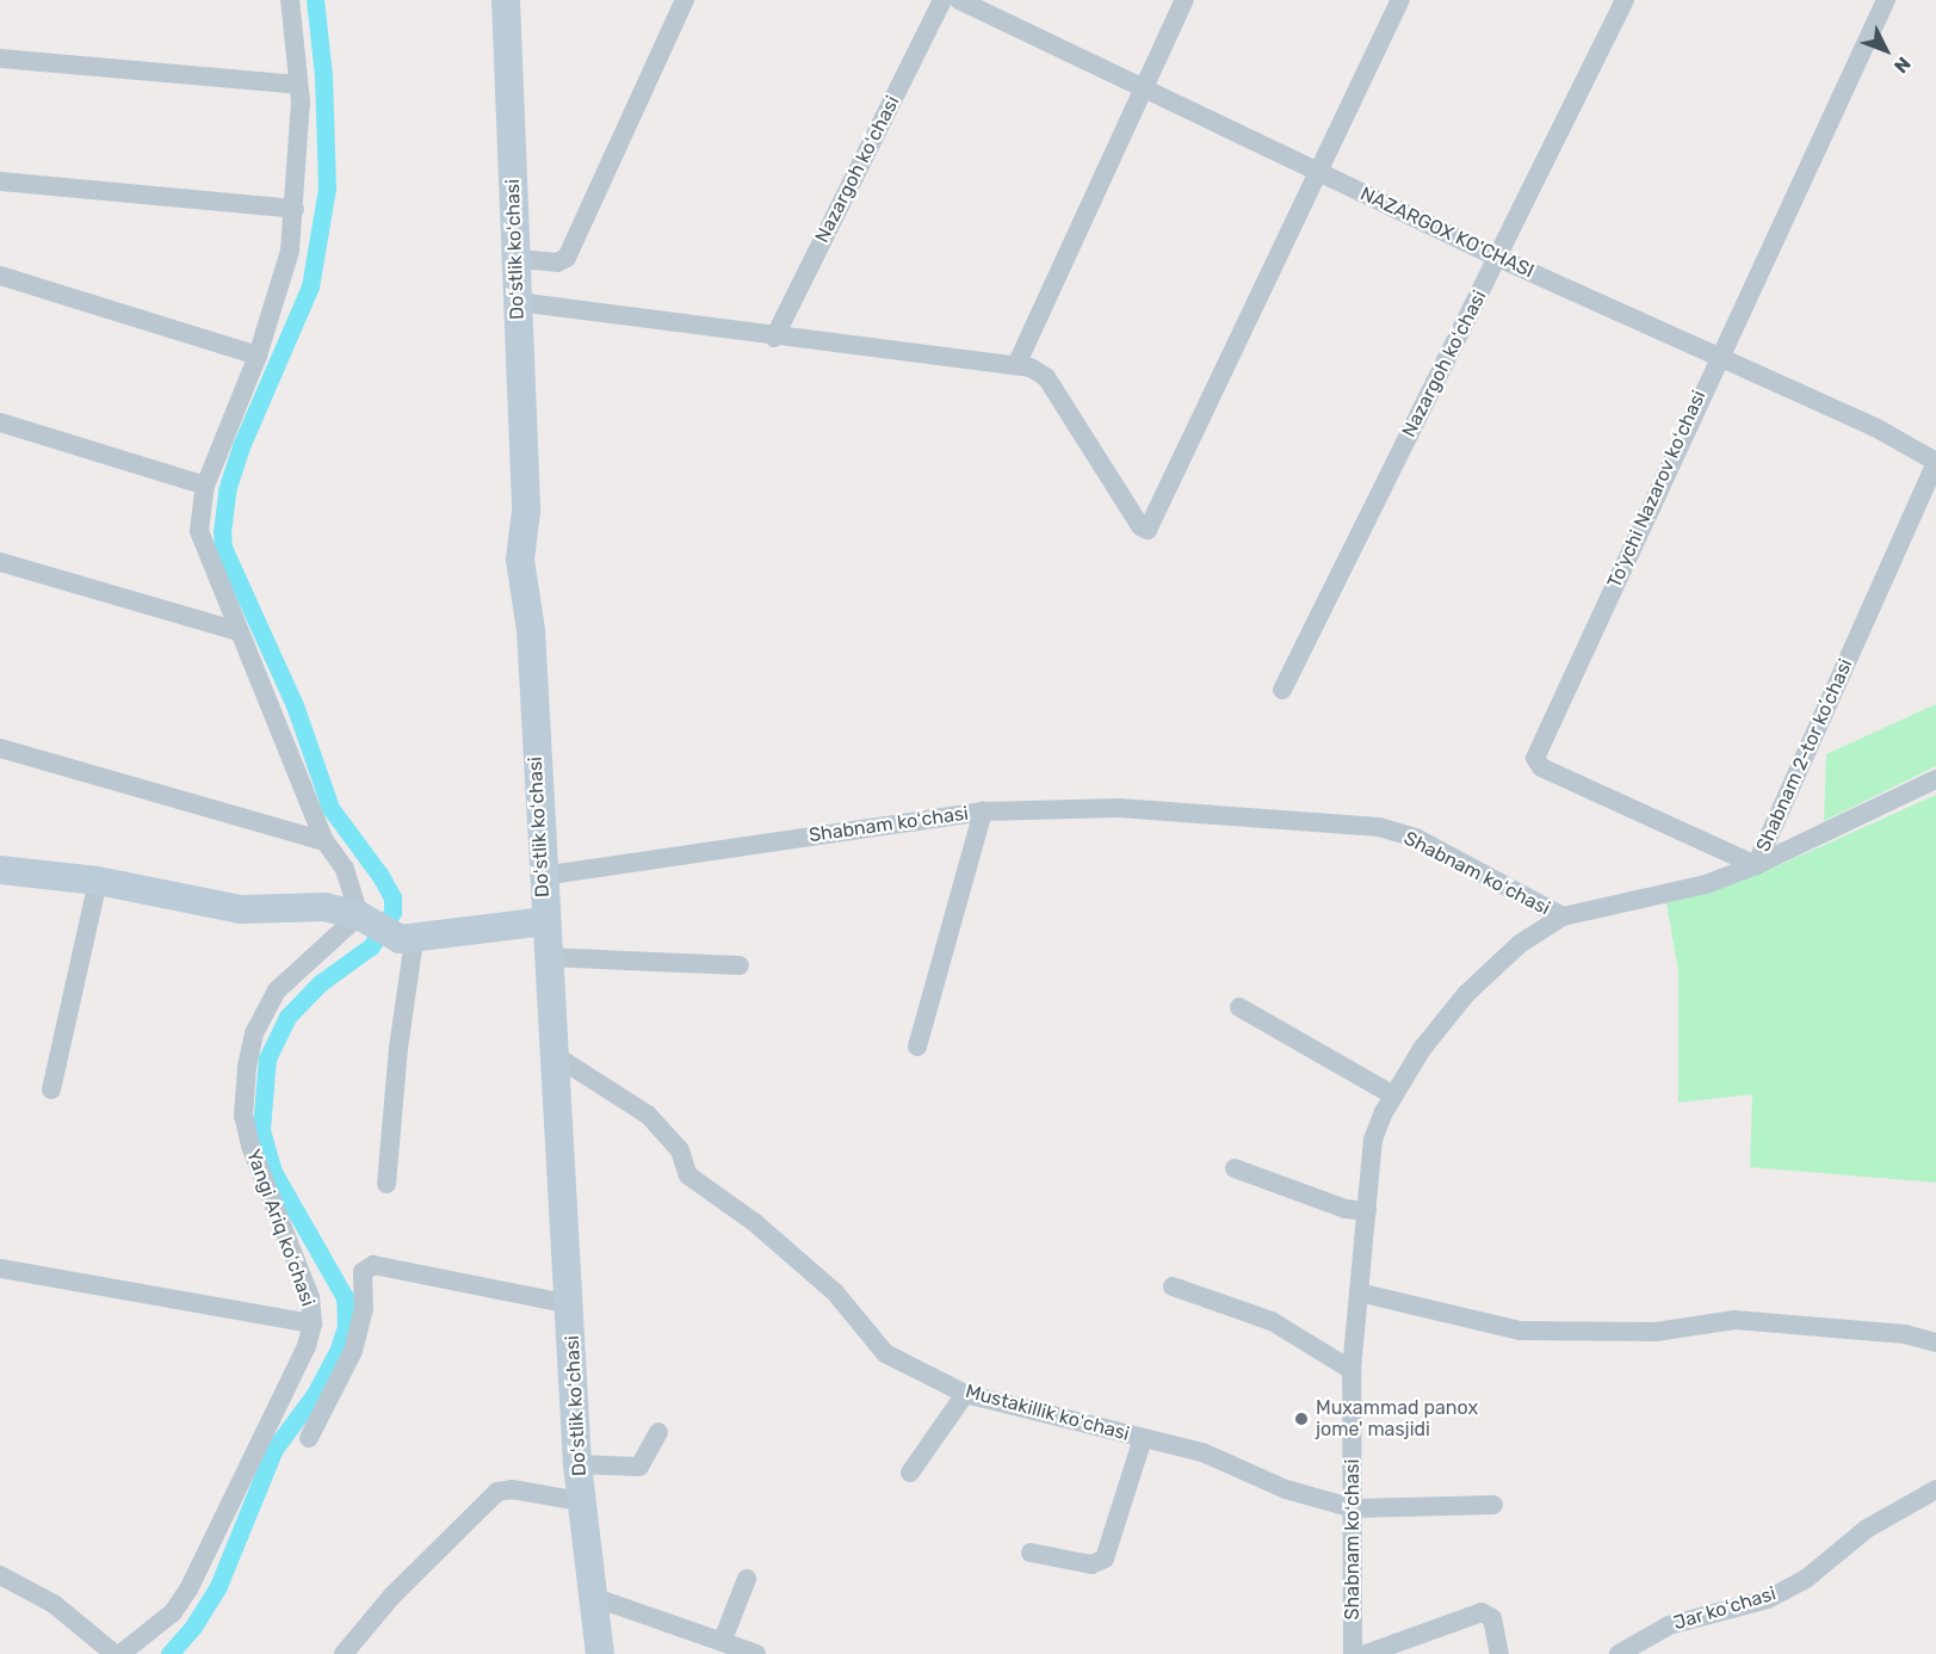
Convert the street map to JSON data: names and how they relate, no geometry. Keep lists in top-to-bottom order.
{
  "streets": {
    "street": [
      "Nazargoh koʻchasi",
      "NAZARGOX KO'CHASI",
      "Doʻstlik koʻchasi",
      "To'ychi Nazarov koʻchasi",
      "Shabnam 2-tor koʼchasi",
      "Shabnam koʻchasi",
      "Yangi Ariq koʻchasi",
      "Mustakillik koʻchasi",
      "Jar koʻchasi"
    ]
  },
  "crossings": [
    ["Nazargoh koʻchasi", "NAZARGOX KO'CHASI"],
    ["NAZARGOX KO'CHASI", "To'ychi Nazarov koʻchasi"],
    ["NAZARGOX KO'CHASI", "Shabnam 2-tor koʼchasi"],
    ["Doʻstlik koʻchasi", "Shabnam koʻchasi"],
    ["Doʻstlik koʻchasi", "Mustakillik koʻchasi"],
    ["To'ychi Nazarov koʻchasi", "Shabnam 2-tor koʼchasi"],
    ["Shabnam 2-tor koʼchasi", "Shabnam koʻchasi"],
    ["Shabnam koʻchasi", "Mustakillik koʻchasi"]
  ],
  "places": ["Muxammad panox jome' masjidi"],
  "north": "bottom right"
}
